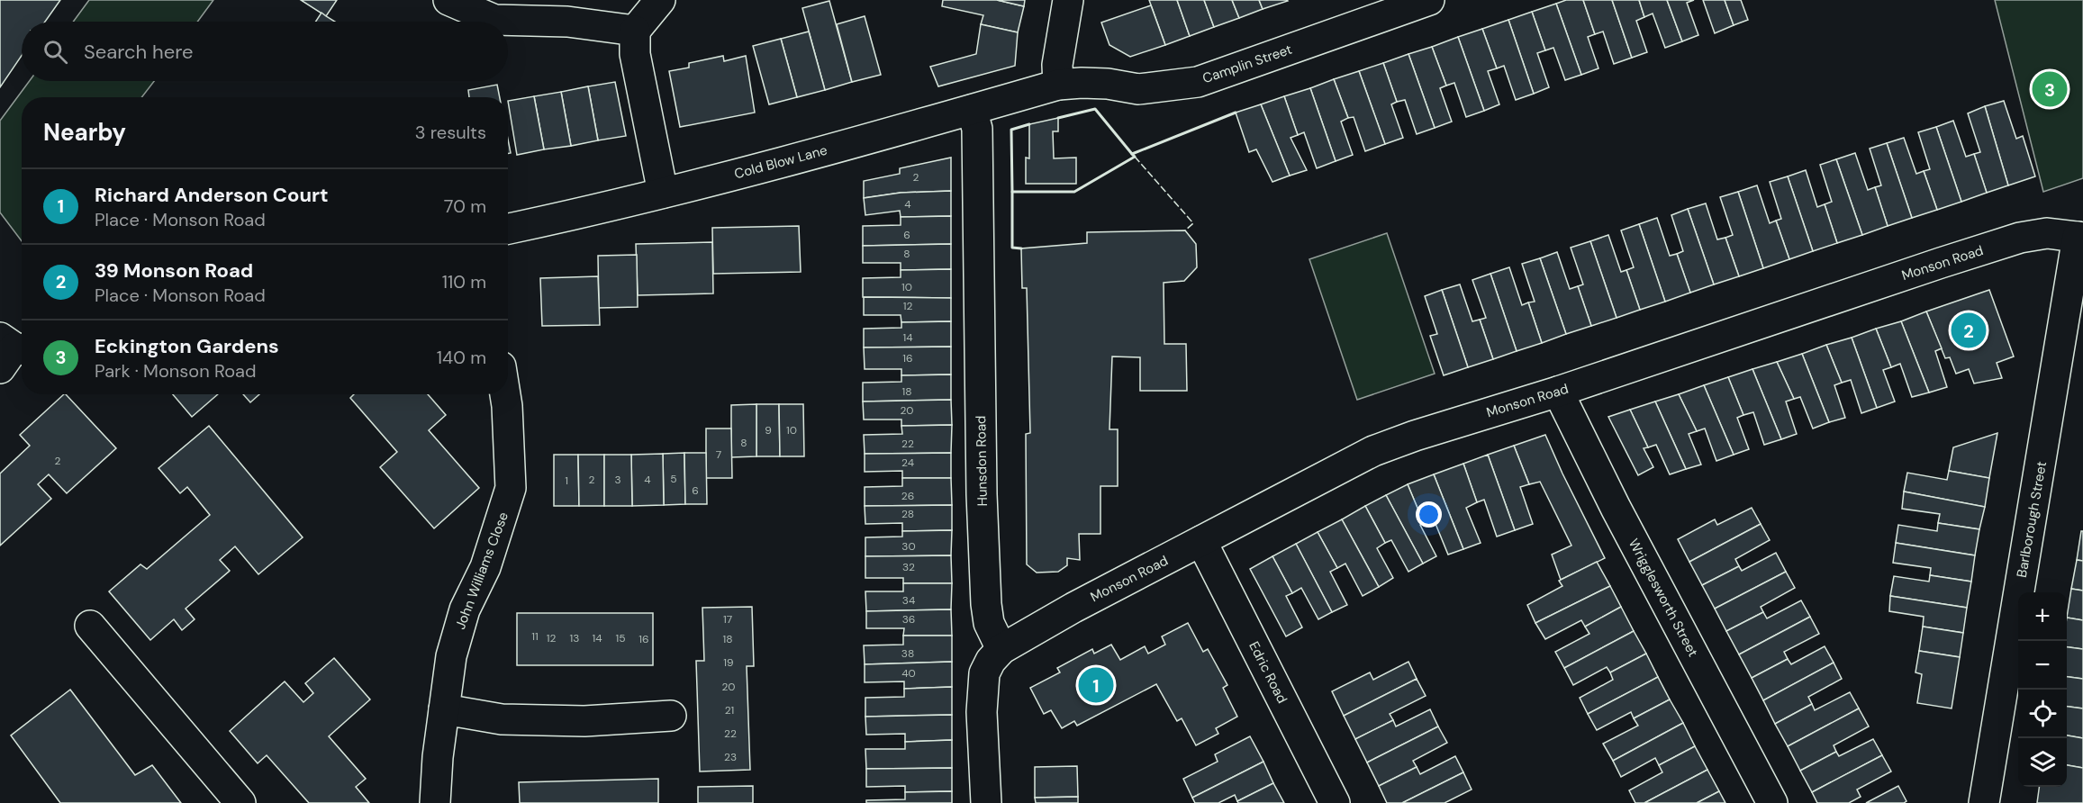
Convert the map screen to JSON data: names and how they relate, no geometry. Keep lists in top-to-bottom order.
{
  "streets": {
    "street": [
      "Camplin Street",
      "Cold Blow Lane",
      "Monson Road",
      "Hunsdon Road",
      "Barlborough Street",
      "John Williams Close",
      "Wrigglesworth Street",
      "Edric Road"
    ]
  },
  "crossings": [
    ["Camplin Street", "Cold Blow Lane"],
    ["Cold Blow Lane", "Hunsdon Road"],
    ["Monson Road", "Hunsdon Road"],
    ["Monson Road", "Barlborough Street"],
    ["Monson Road", "Wrigglesworth Street"],
    ["Monson Road", "Edric Road"]
  ],
  "house_numbers": [
    "2",
    "4",
    "6",
    "8",
    "10",
    "12",
    "14",
    "16",
    "18",
    "20",
    "9",
    "10",
    "8",
    "22",
    "7",
    "2",
    "24",
    "5",
    "2",
    "3",
    "4",
    "1",
    "6",
    "26",
    "28",
    "30",
    "32",
    "34",
    "17",
    "36",
    "11",
    "12",
    "13",
    "14",
    "15",
    "16",
    "18",
    "38",
    "19",
    "40",
    "20",
    "21",
    "22",
    "23"
  ],
  "page": {
    "search": "Search here",
    "pins": ["3", "2", "1"],
    "heading": ["Nearby", "3 results"],
    "list": [
      {
        "mark": "1",
        "name": "Richard Anderson Court",
        "note": "Place · Monson Road",
        "value": "70 m"
      },
      {
        "mark": "2",
        "name": "39 Monson Road",
        "note": "Place · Monson Road",
        "value": "110 m"
      },
      {
        "mark": "3",
        "name": "Eckington Gardens",
        "note": "Park · Monson Road",
        "value": "140 m"
      }
    ],
    "map_buttons": ["+", "−"]
  }
}
